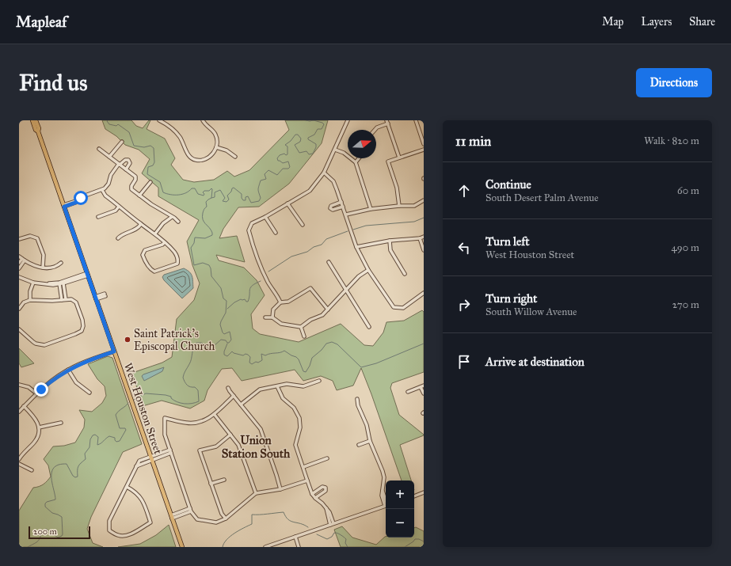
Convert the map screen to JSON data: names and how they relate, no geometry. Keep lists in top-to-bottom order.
{
  "streets": {
    "main road": ["West Houston Street"]
  },
  "districts": ["Union Station South"],
  "places": ["Saint Patrick's Episcopal Church"],
  "scale_bar": "200 m",
  "north": "right",
  "page": {
    "header": "Mapleaf",
    "nav": ["Map", "Layers", "Share"],
    "buttons": "Directions",
    "title": "Find us",
    "heading": ["11 min", "Walk · 820 m"],
    "list": [
      ["Continue", "South Desert Palm Avenue", "60 m"],
      ["Turn left", "West Houston Street", "490 m"],
      ["Turn right", "South Willow Avenue", "270 m"],
      "Arrive at destination"
    ],
    "map_buttons": ["+", "−"],
    "scale": "200 m"
  }
}
